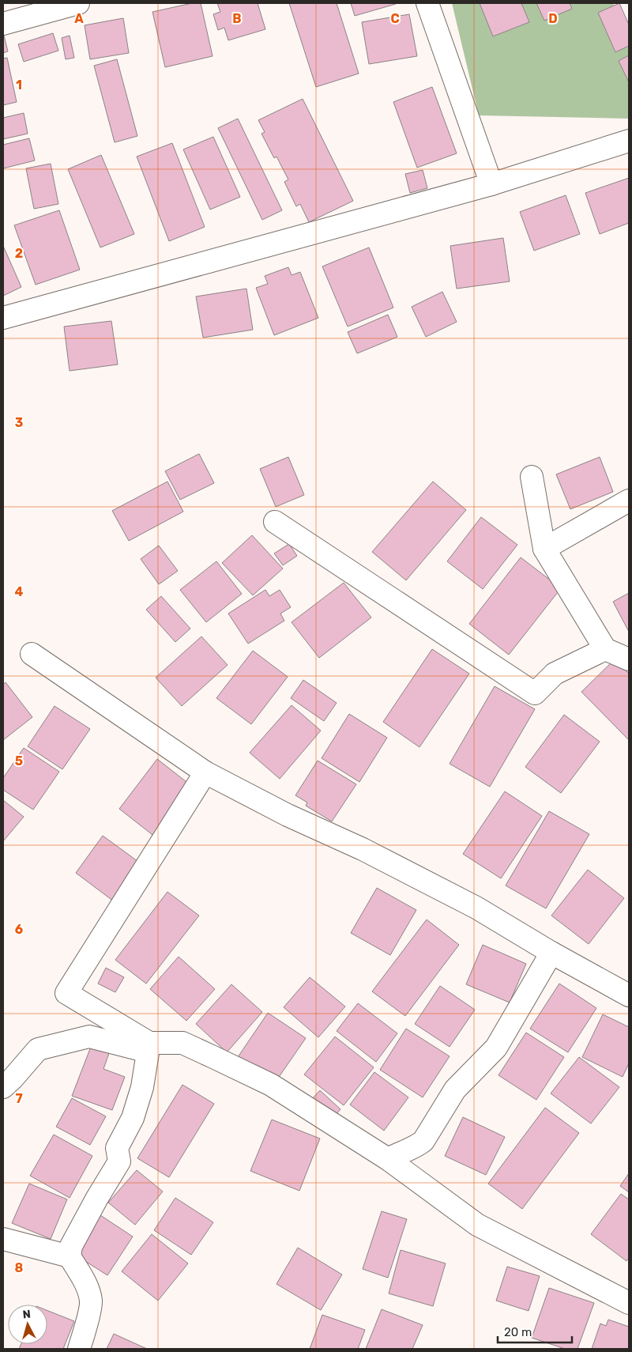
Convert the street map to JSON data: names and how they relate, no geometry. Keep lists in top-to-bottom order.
{
  "scale_bar": "20 m",
  "north": "top",
  "grid": {
    "columns": [
      "A",
      "B",
      "C",
      "D"
    ],
    "rows": [
      "1",
      "2",
      "3",
      "4",
      "5",
      "6",
      "7",
      "8"
    ]
  }
}
